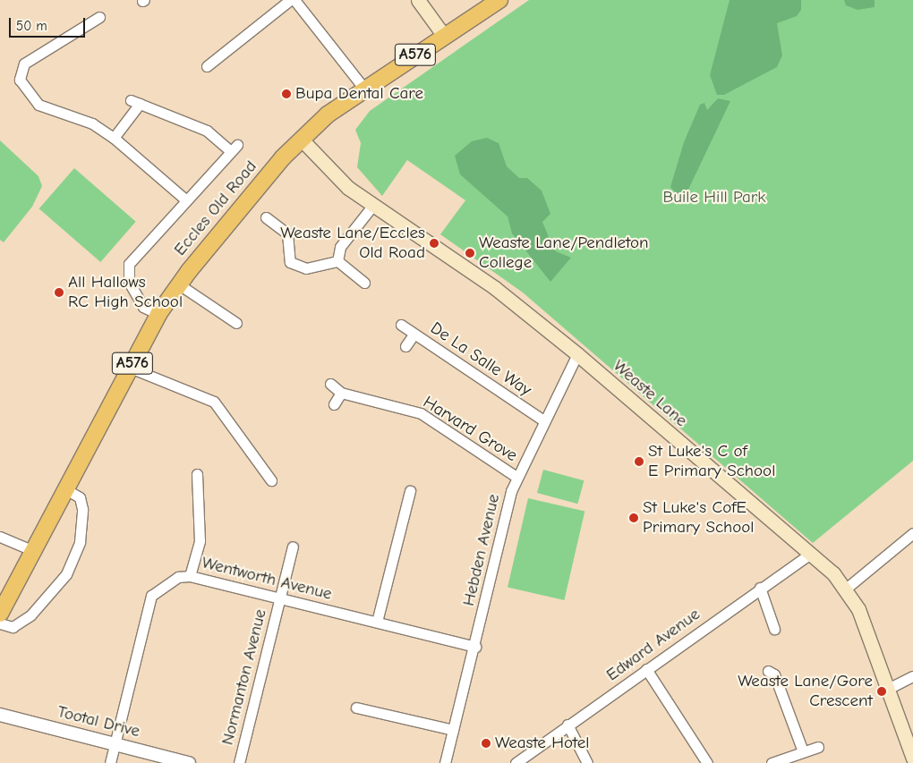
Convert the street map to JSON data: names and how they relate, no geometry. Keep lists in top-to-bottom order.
{
  "streets": {
    "main road": ["A576", "Eccles Old Road", "Weaste Lane"],
    "street": [
      "De La Salle Way",
      "Harvard Grove",
      "Hebden Avenue",
      "Wentworth Avenue",
      "Edward Avenue",
      "Normanton Avenue",
      "Tootal Drive"
    ]
  },
  "crossings": [
    ["Eccles Old Road", "Weaste Lane"],
    ["De La Salle Way", "Hebden Avenue"],
    ["Weaste Lane", "Hebden Avenue"],
    ["Weaste Lane", "Edward Avenue"],
    ["Harvard Grove", "Hebden Avenue"],
    ["Hebden Avenue", "Wentworth Avenue"],
    ["Wentworth Avenue", "Normanton Avenue"],
    ["Wentworth Avenue", "Tootal Drive"]
  ],
  "parks": ["Buile Hill Park"],
  "places": [
    "Bupa Dental Care",
    "Weaste Lane/Eccles Old Road",
    "Weaste Lane/Pendleton College",
    "All Hallows RC High School",
    "St Luke's C of E Primary School",
    "St Luke's CofE Primary School",
    "Weaste Lane/Gore Crescent",
    "Weaste Hotel"
  ],
  "scale_bar": "50 m"
}
